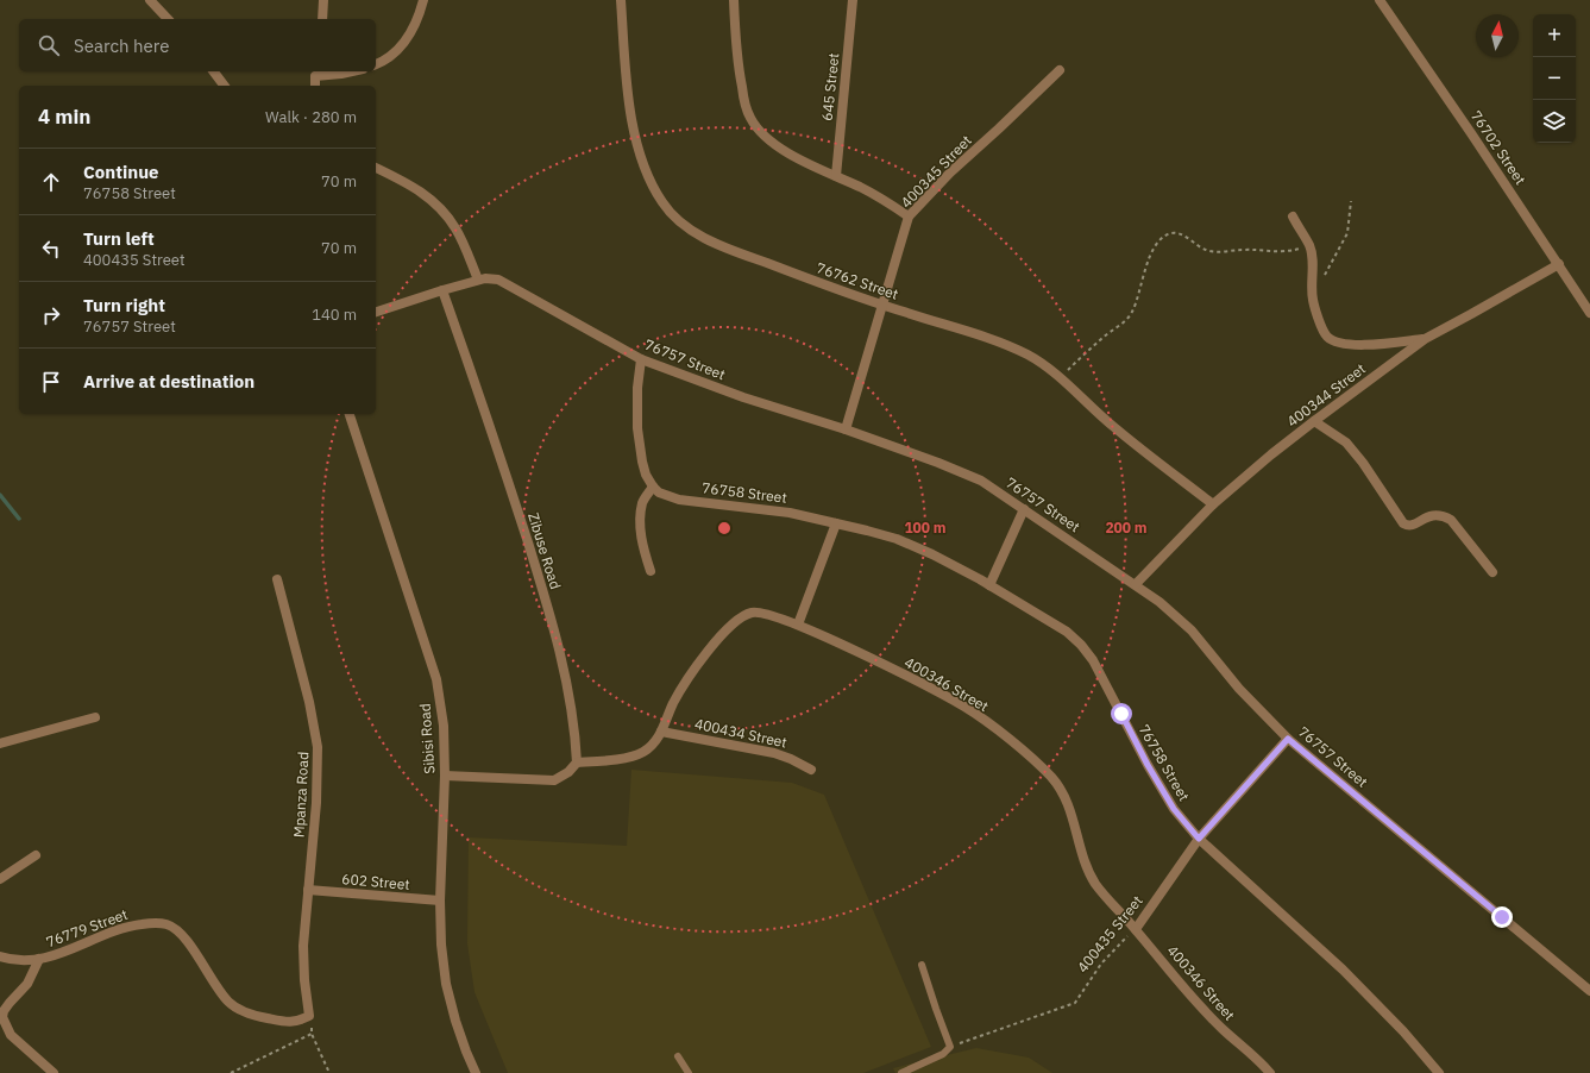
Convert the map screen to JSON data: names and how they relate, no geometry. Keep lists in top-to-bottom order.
{
  "streets": {
    "street": [
      "645 Street",
      "76702 Street",
      "400345 Street",
      "76762 Street",
      "76757 Street",
      "400344 Street",
      "76758 Street",
      "Zibuse Road",
      "400346 Street",
      "400434 Street",
      "Sibisi Road",
      "Mpanza Road",
      "602 Street",
      "76779 Street",
      "400435 Street"
    ]
  },
  "crossings": [
    ["76702 Street", "400344 Street"],
    ["400345 Street", "76762 Street"],
    ["400345 Street", "76757 Street"],
    ["76762 Street", "400344 Street"],
    ["76757 Street", "400344 Street"],
    ["76757 Street", "Zibuse Road"],
    ["76757 Street", "400435 Street"],
    ["76758 Street", "400435 Street"],
    ["Zibuse Road", "400346 Street"],
    ["400346 Street", "400434 Street"],
    ["400346 Street", "400435 Street"],
    ["Sibisi Road", "602 Street"],
    ["Mpanza Road", "602 Street"],
    ["Mpanza Road", "76779 Street"]
  ],
  "north": "top",
  "page": {
    "map_buttons": ["+", "−"],
    "search": "Search here",
    "heading": ["4 min", "Walk · 280 m"],
    "list": [
      ["Continue", "76758 Street", "70 m"],
      ["Turn left", "400435 Street", "70 m"],
      ["Turn right", "76757 Street", "140 m"],
      "Arrive at destination"
    ]
  },
  "rings": ["100 m", "200 m"]
}
